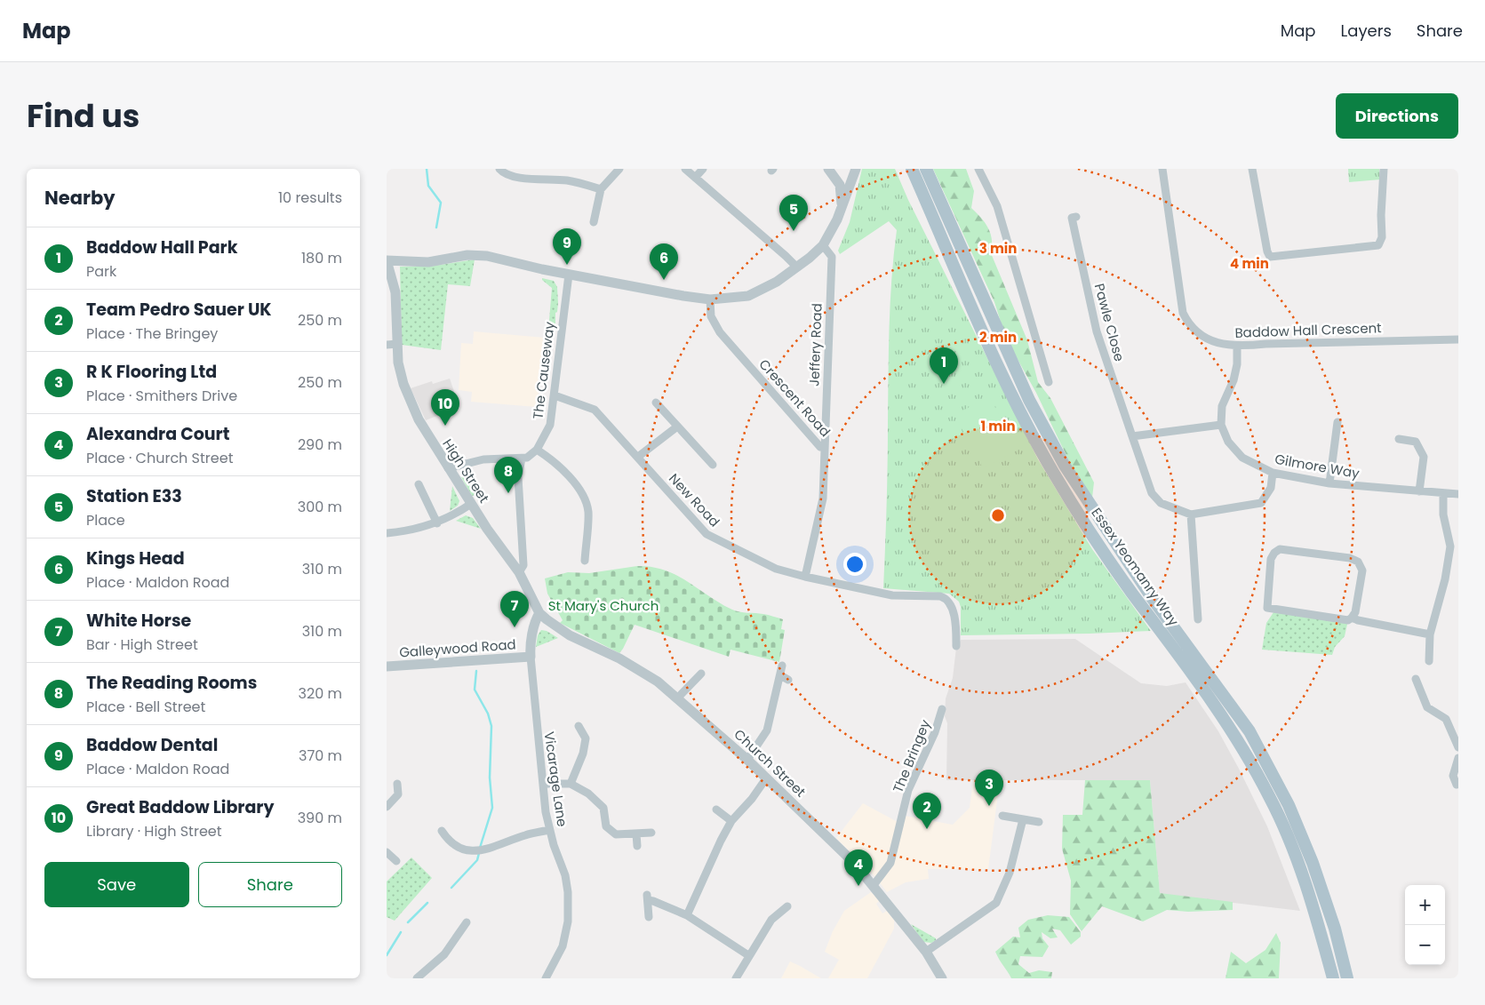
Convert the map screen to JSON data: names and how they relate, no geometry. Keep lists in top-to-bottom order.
{
  "streets": {
    "main road": ["Essex Yeomanry Way"],
    "street": [
      "Pawle Close",
      "Baddow Hall Crescent",
      "Jeffery Road",
      "The Causeway",
      "Crescent Road",
      "Gilmore Way",
      "High Street",
      "New Road",
      "Galleywood Road",
      "The Bringey",
      "Church Street",
      "Vicarage Lane"
    ]
  },
  "crossings": [
    ["Jeffery Road", "Crescent Road"],
    ["The Causeway", "New Road"],
    ["Crescent Road", "New Road"],
    ["High Street", "Church Street"],
    ["Galleywood Road", "Vicarage Lane"],
    ["The Bringey", "Church Street"]
  ],
  "parks": ["St Mary's Church"],
  "page": {
    "header": "Map",
    "nav": ["Map", "Layers", "Share"],
    "title": "Find us",
    "buttons": [
      "Directions",
      ["Save", "Share"]
    ],
    "heading": ["Nearby", "10 results"],
    "pins": [
      "5",
      "9",
      "6",
      "1",
      "10",
      "8",
      "7",
      "3",
      "2",
      "4"
    ],
    "list": [
      {
        "mark": "1",
        "name": "Baddow Hall Park",
        "note": "Park",
        "value": "180 m"
      },
      {
        "mark": "2",
        "name": "Team Pedro Sauer UK",
        "note": "Place · The Bringey",
        "value": "250 m"
      },
      {
        "mark": "3",
        "name": "R K Flooring Ltd",
        "note": "Place · Smithers Drive",
        "value": "250 m"
      },
      {
        "mark": "4",
        "name": "Alexandra Court",
        "note": "Place · Church Street",
        "value": "290 m"
      },
      {
        "mark": "5",
        "name": "Station E33",
        "note": "Place",
        "value": "300 m"
      },
      {
        "mark": "6",
        "name": "Kings Head",
        "note": "Place · Maldon Road",
        "value": "310 m"
      },
      {
        "mark": "7",
        "name": "White Horse",
        "note": "Bar · High Street",
        "value": "310 m"
      },
      {
        "mark": "8",
        "name": "The Reading Rooms",
        "note": "Place · Bell Street",
        "value": "320 m"
      },
      {
        "mark": "9",
        "name": "Baddow Dental",
        "note": "Place · Maldon Road",
        "value": "370 m"
      },
      {
        "mark": "10",
        "name": "Great Baddow Library",
        "note": "Library · High Street",
        "value": "390 m"
      }
    ],
    "map_buttons": ["+", "−"]
  },
  "rings": [
    "3 min",
    "4 min",
    "2 min",
    "1 min"
  ]
}
